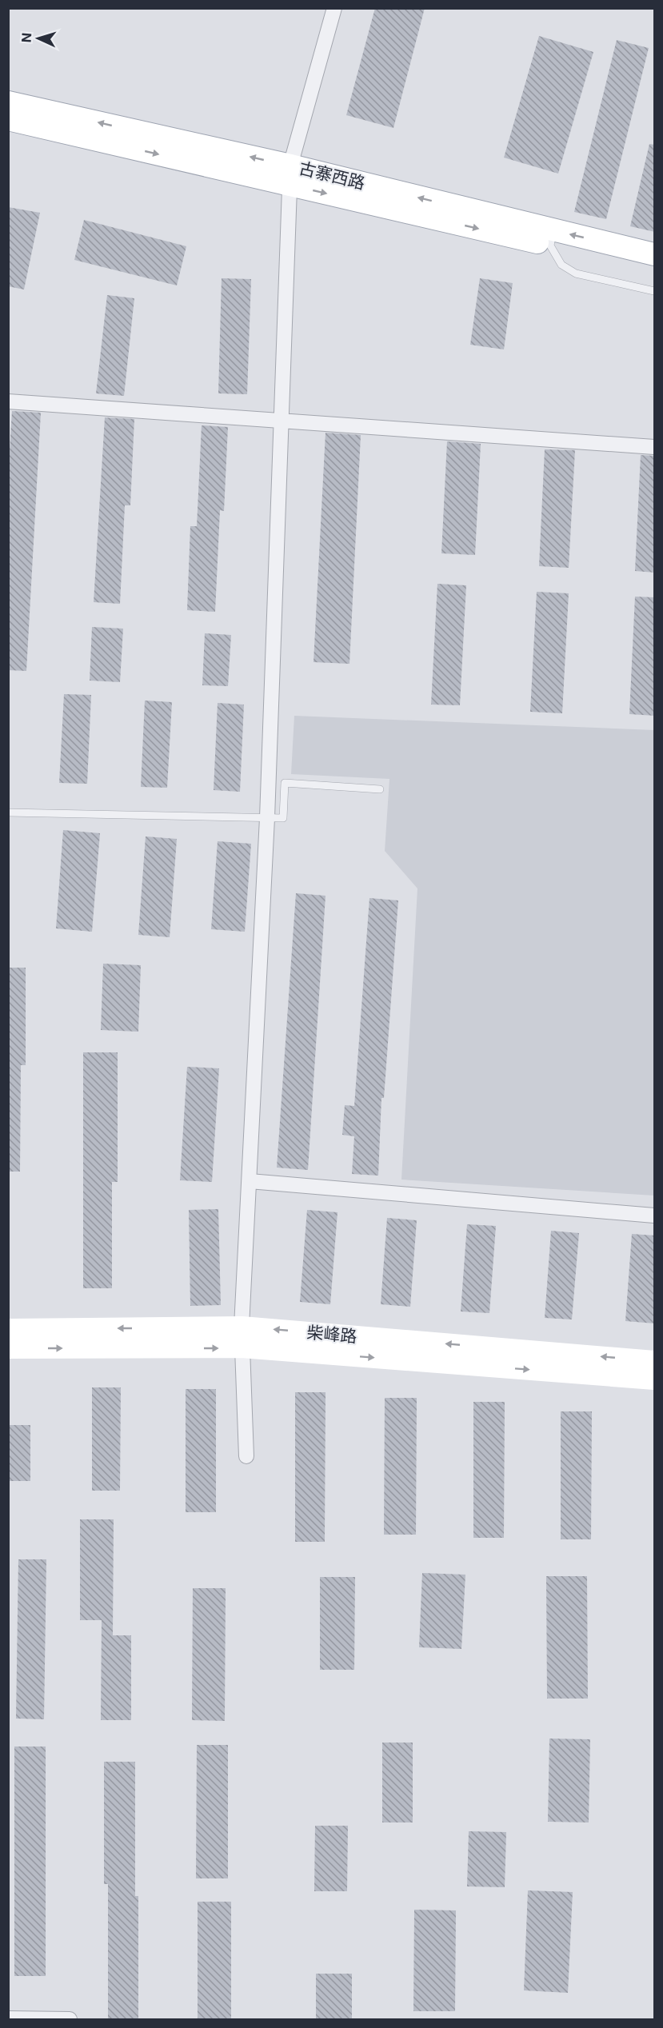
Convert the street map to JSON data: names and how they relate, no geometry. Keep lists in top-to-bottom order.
{
  "streets": {
    "main road": ["古寨西路"],
    "street": ["柴峰路"]
  },
  "north": "left"
}
